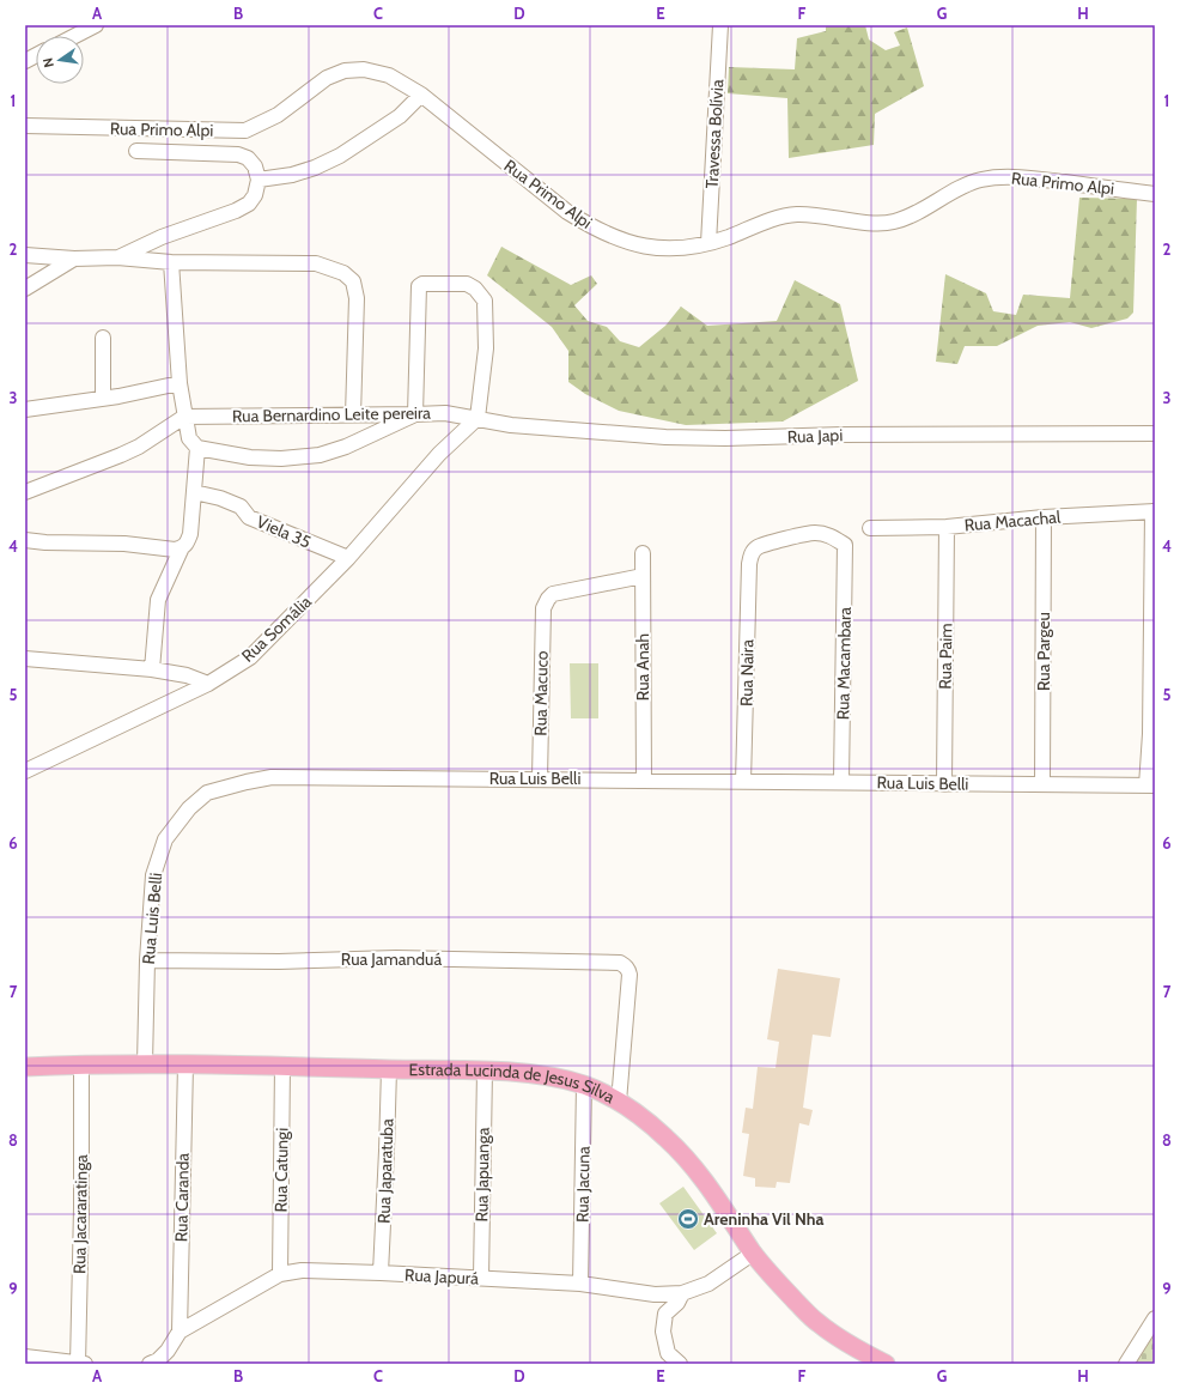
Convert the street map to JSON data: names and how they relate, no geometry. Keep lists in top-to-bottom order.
{
  "streets": {
    "main road": ["Estrada Lucinda de Jesus Silva"],
    "street": [
      "Rua Primo Alpi",
      "Travessa Bolívia",
      "Rua Bernardino Leite pereira",
      "Rua Japi",
      "Rua Macachal",
      "Viela 35",
      "Rua Somália",
      "Rua Pargeu",
      "Rua Paim",
      "Rua Macambara",
      "Rua Anah",
      "Rua Naira",
      "Rua Macuco",
      "Rua Luis Belli",
      "Rua Jamanduá",
      "Rua Catungi",
      "Rua Japaratuba",
      "Rua Japuanga",
      "Rua Jacuna",
      "Rua Caranda",
      "Rua Jacararatinga",
      "Rua Japurá"
    ]
  },
  "crossings": [
    ["Rua Primo Alpi", "Travessa Bolívia"],
    ["Rua Bernardino Leite pereira", "Rua Japi"],
    ["Rua Bernardino Leite pereira", "Rua Somália"],
    ["Rua Japi", "Rua Somália"],
    ["Rua Macachal", "Rua Pargeu"],
    ["Rua Macachal", "Rua Paim"],
    ["Viela 35", "Rua Somália"],
    ["Rua Pargeu", "Rua Luis Belli"],
    ["Rua Paim", "Rua Luis Belli"],
    ["Rua Macambara", "Rua Naira"],
    ["Rua Macambara", "Rua Luis Belli"],
    ["Rua Anah", "Rua Macuco"],
    ["Rua Anah", "Rua Luis Belli"],
    ["Rua Naira", "Rua Luis Belli"],
    ["Rua Macuco", "Rua Luis Belli"],
    ["Rua Luis Belli", "Rua Jamanduá"],
    ["Rua Luis Belli", "Estrada Lucinda de Jesus Silva"],
    ["Rua Jamanduá", "Estrada Lucinda de Jesus Silva"],
    ["Estrada Lucinda de Jesus Silva", "Rua Catungi"],
    ["Estrada Lucinda de Jesus Silva", "Rua Japaratuba"],
    ["Estrada Lucinda de Jesus Silva", "Rua Japuanga"],
    ["Estrada Lucinda de Jesus Silva", "Rua Jacuna"],
    ["Estrada Lucinda de Jesus Silva", "Rua Caranda"],
    ["Estrada Lucinda de Jesus Silva", "Rua Jacararatinga"],
    ["Estrada Lucinda de Jesus Silva", "Rua Japurá"],
    ["Rua Catungi", "Rua Japurá"],
    ["Rua Japaratuba", "Rua Japurá"],
    ["Rua Japuanga", "Rua Japurá"],
    ["Rua Jacuna", "Rua Japurá"],
    ["Rua Caranda", "Rua Japurá"]
  ],
  "places": {
    "sports": ["Areninha Vil Nha"]
  },
  "north": "left",
  "grid": {
    "columns": [
      "A",
      "B",
      "C",
      "D",
      "E",
      "F",
      "G",
      "H"
    ],
    "rows": [
      "1",
      "2",
      "3",
      "4",
      "5",
      "6",
      "7",
      "8",
      "9"
    ]
  }
}
